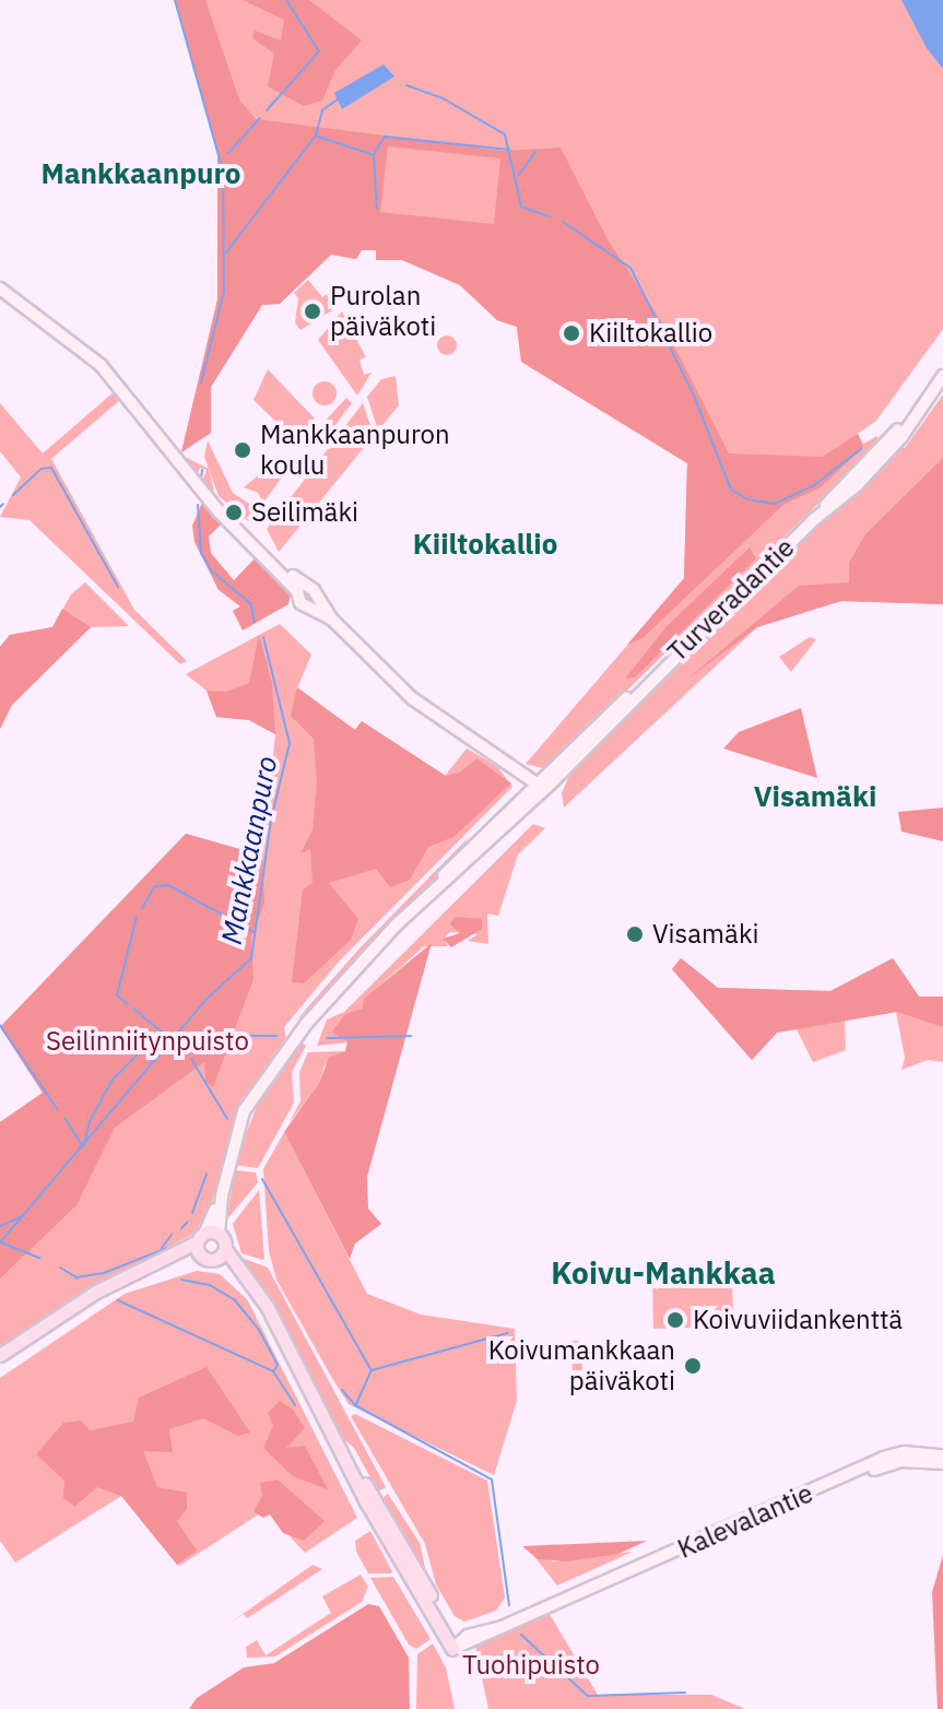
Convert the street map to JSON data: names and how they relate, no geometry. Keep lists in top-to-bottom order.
{
  "streets": {
    "main road": ["Turveradantie", "Kalevalantie"]
  },
  "districts": [
    "Mankkaanpuro",
    "Kiiltokallio",
    "Visamäki",
    "Koivu-Mankkaa"
  ],
  "water": ["Mankkaanpuro"],
  "parks": ["Seilinniitynpuisto", "Tuohipuisto"],
  "places": [
    "Purolan päiväkoti",
    "Kiiltokallio",
    "Mankkaanpuron koulu",
    "Seilimäki",
    "Visamäki",
    "Koivuviidankenttä",
    "Koivumankkaan päiväkoti"
  ]
}
